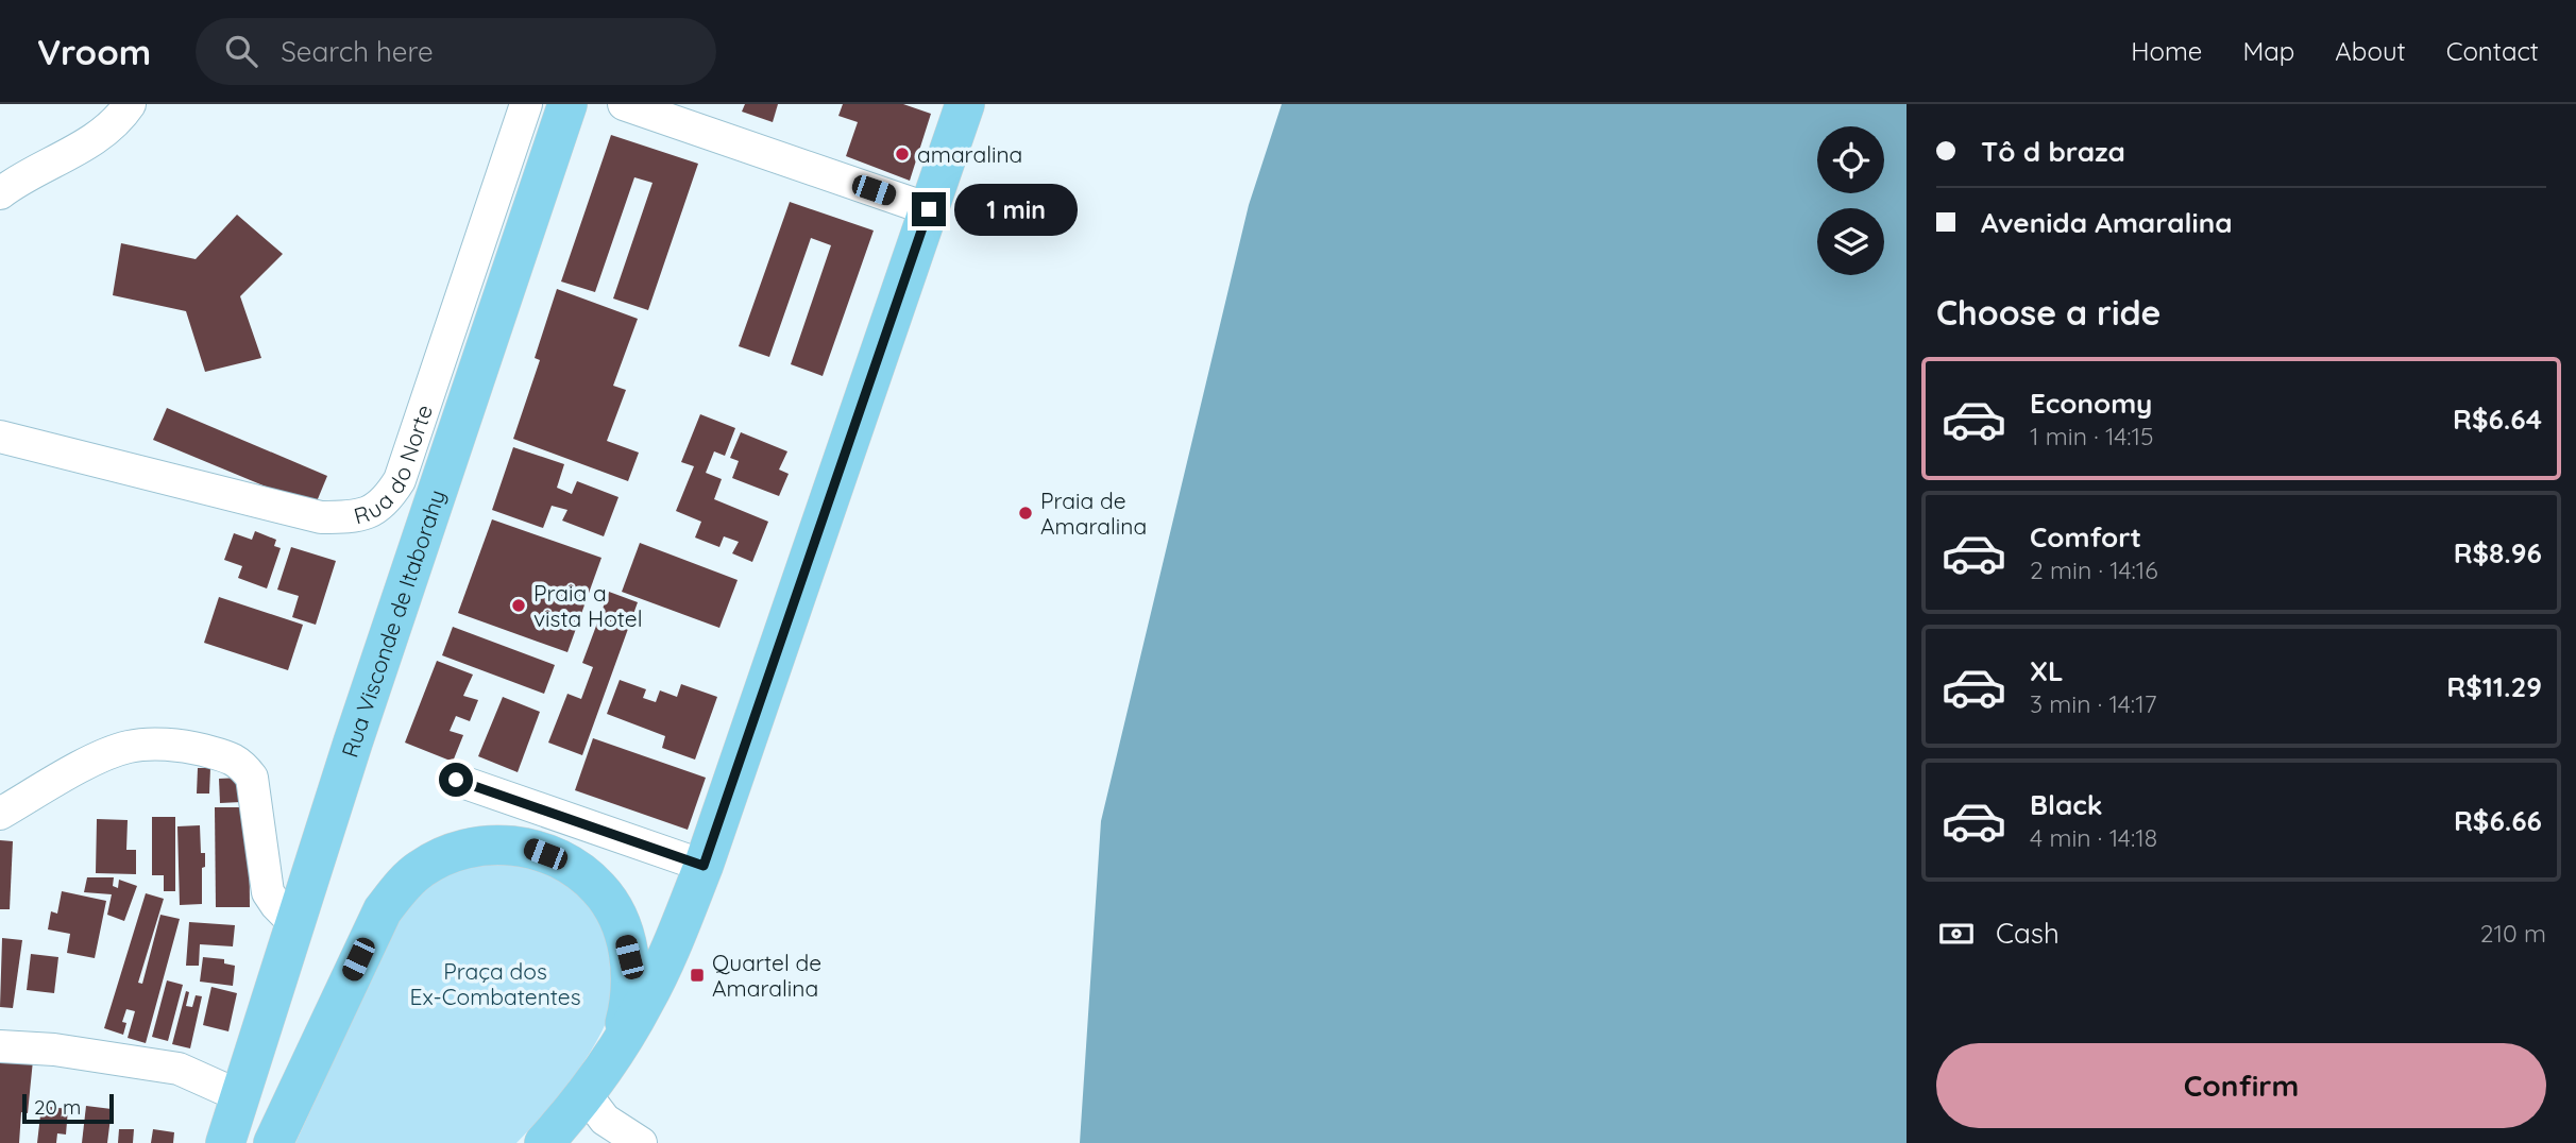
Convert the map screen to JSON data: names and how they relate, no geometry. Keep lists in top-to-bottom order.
{
  "streets": {
    "main road": ["Rua Visconde de Itaborahy"],
    "street": ["Rua do Norte"]
  },
  "parks": ["Praça dos Ex-Combatentes"],
  "places": {
    "other": ["amaralina", "Praia de Amaralina", "Praia a vista Hotel"],
    "transit": ["Quartel de Amaralina"]
  },
  "scale_bar": "20 m",
  "page": {
    "header": "Vroom",
    "search": "Search here",
    "nav": [
      "Home",
      "Map",
      "About",
      "Contact"
    ],
    "banner": ["Tô d braza", "Avenida Amaralina"],
    "bubble": "1 min",
    "heading": "Choose a ride",
    "list": [
      {
        "name": "Economy",
        "note": "1 min · 14:15",
        "value": "R$6.64"
      },
      {
        "name": "Comfort",
        "note": "2 min · 14:16",
        "value": "R$8.96"
      },
      {
        "name": "XL",
        "note": "3 min · 14:17",
        "value": "R$11.29"
      },
      {
        "name": "Black",
        "note": "4 min · 14:18",
        "value": "R$6.66"
      }
    ],
    "pay": ["Cash", "210 m"],
    "buttons": "Confirm",
    "scale": "20 m"
  }
}
